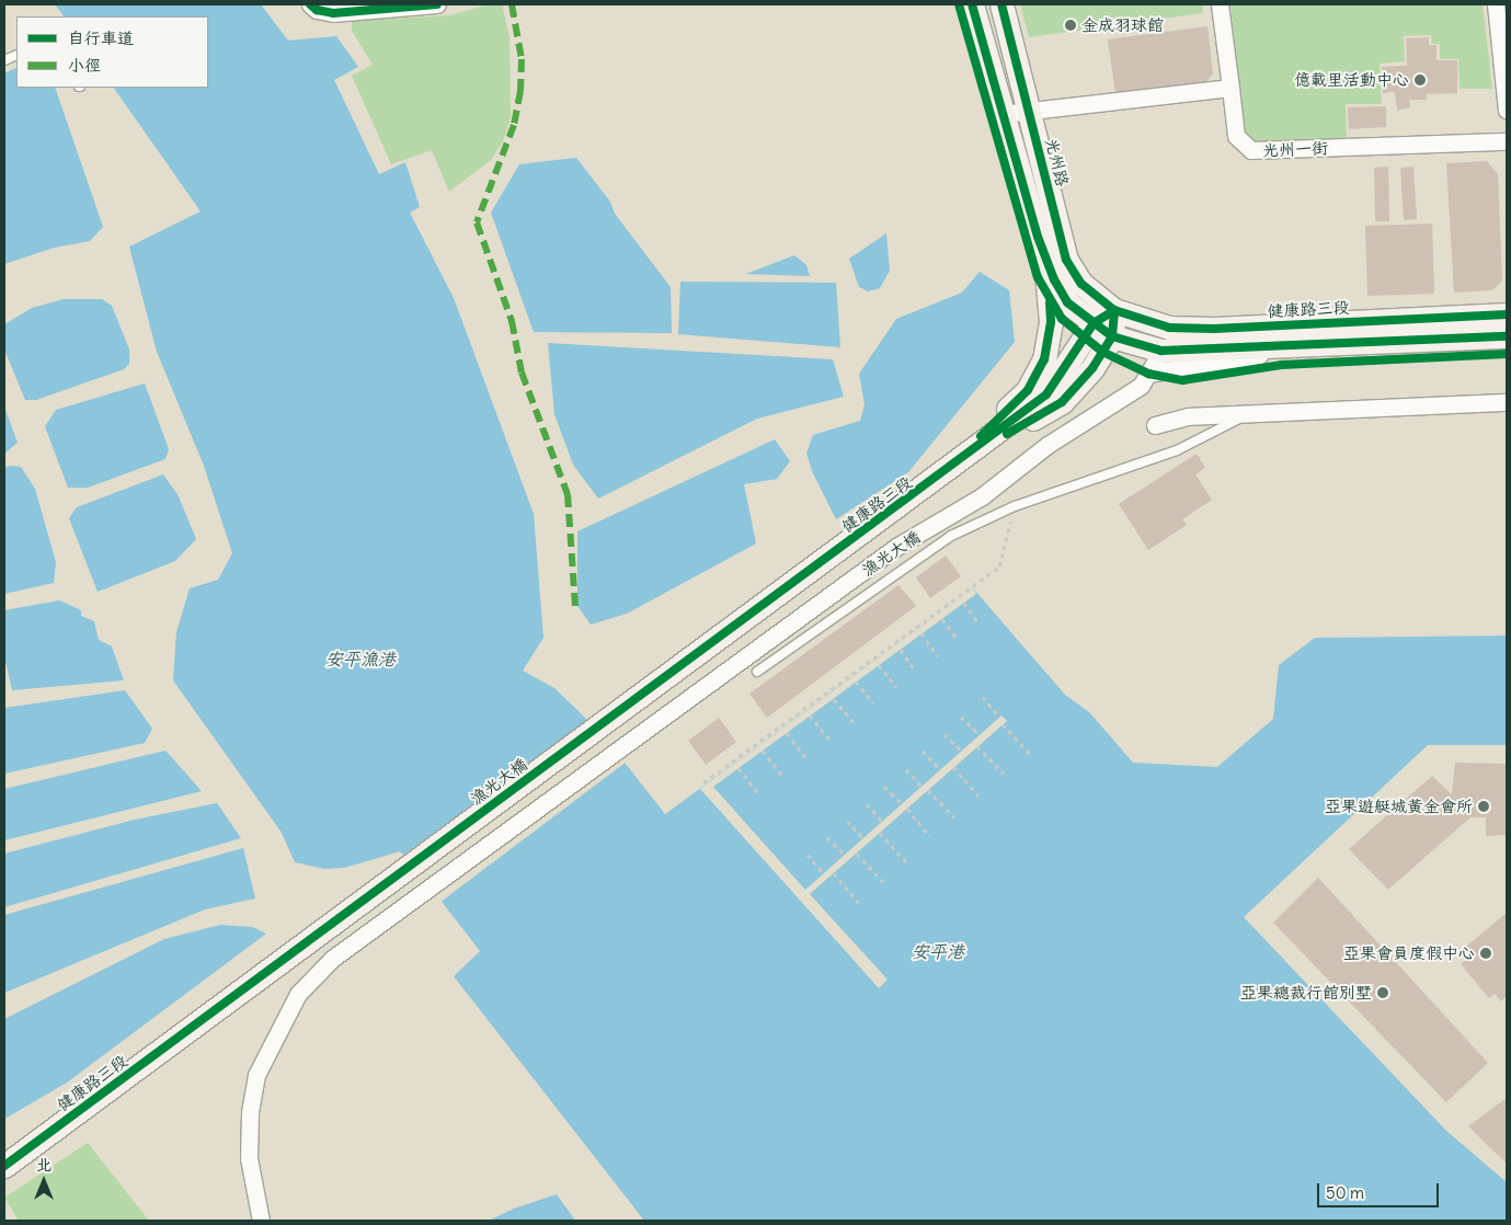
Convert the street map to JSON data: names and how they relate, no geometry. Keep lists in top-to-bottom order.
{
  "streets": {
    "street": [
      "光州一街",
      "光州路",
      "健康路三段",
      "漁光大橋"
    ]
  },
  "crossings": [
    ["光州路", "健康路三段"],
    ["健康路三段", "漁光大橋"]
  ],
  "water": ["安平漁港", "安平港"],
  "places": [
    "金成羽球館",
    "億載里活動中心",
    "亞果遊艇城黃金會所",
    "亞果會員度假中心",
    "亞果總裁行館別墅"
  ],
  "legend": ["自行車道", "小徑"],
  "scale_bar": "50 m",
  "north": "top"
}
